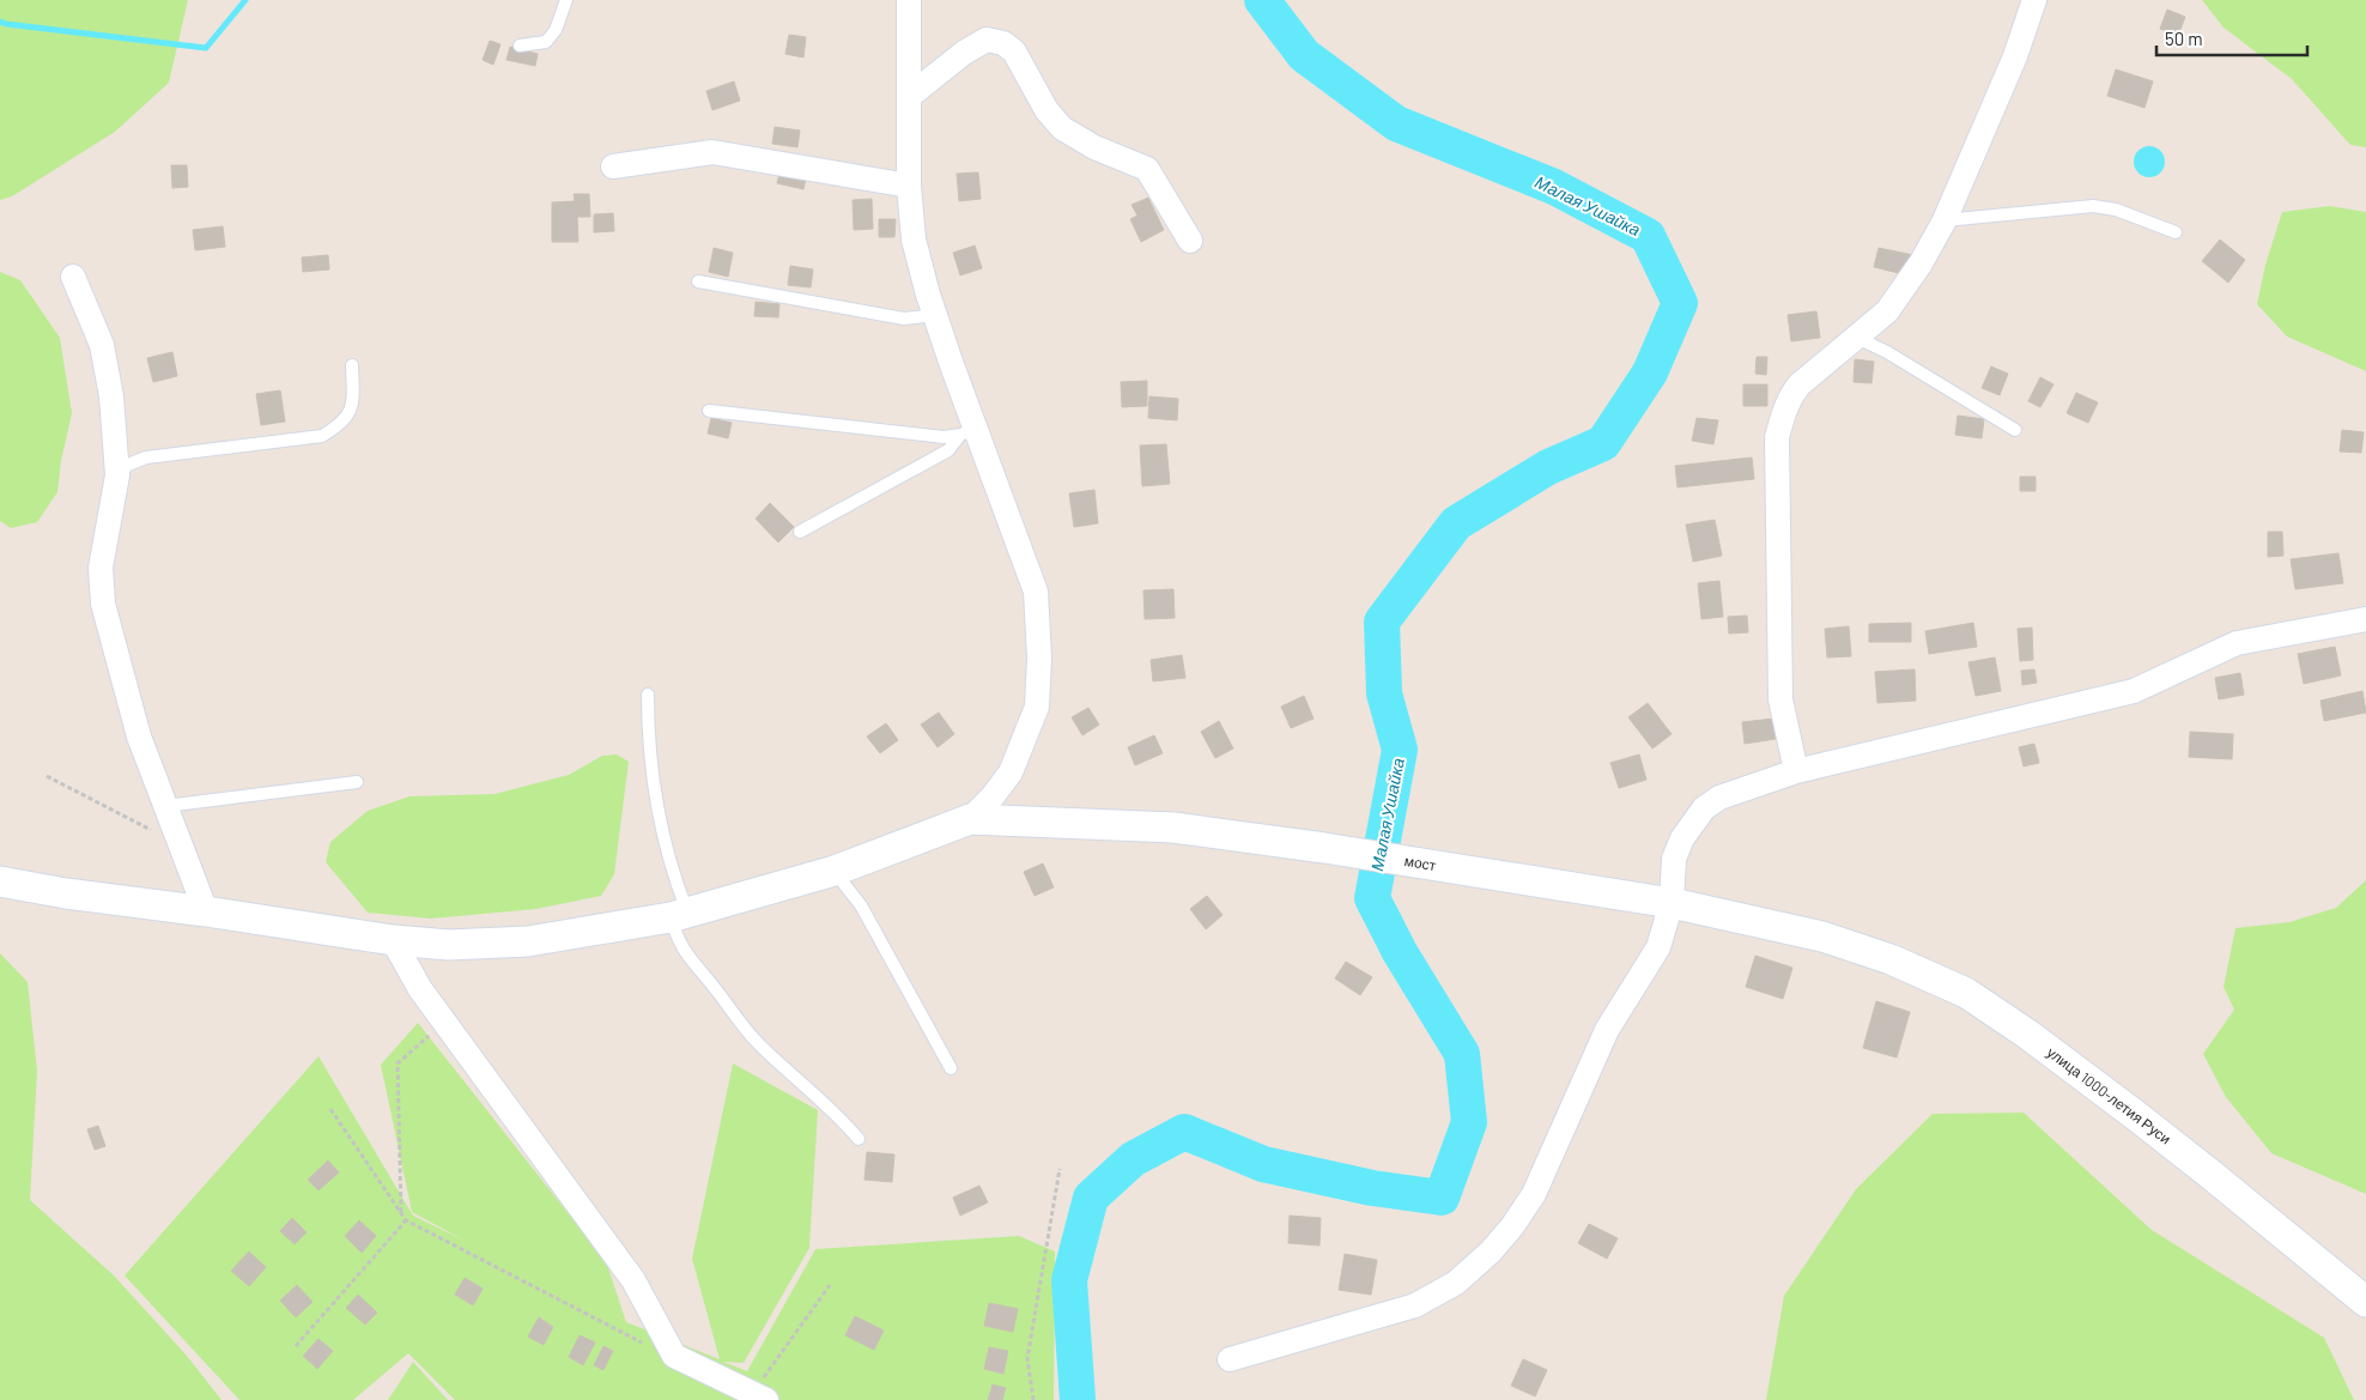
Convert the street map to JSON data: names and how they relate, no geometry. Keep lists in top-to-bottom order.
{
  "streets": {
    "street": ["мост", "улица 1000-летия Руси"]
  },
  "crossings": [
    ["мост", "улица 1000-летия Руси"]
  ],
  "water": ["Малая Ушайка"],
  "scale_bar": "50 m"
}
